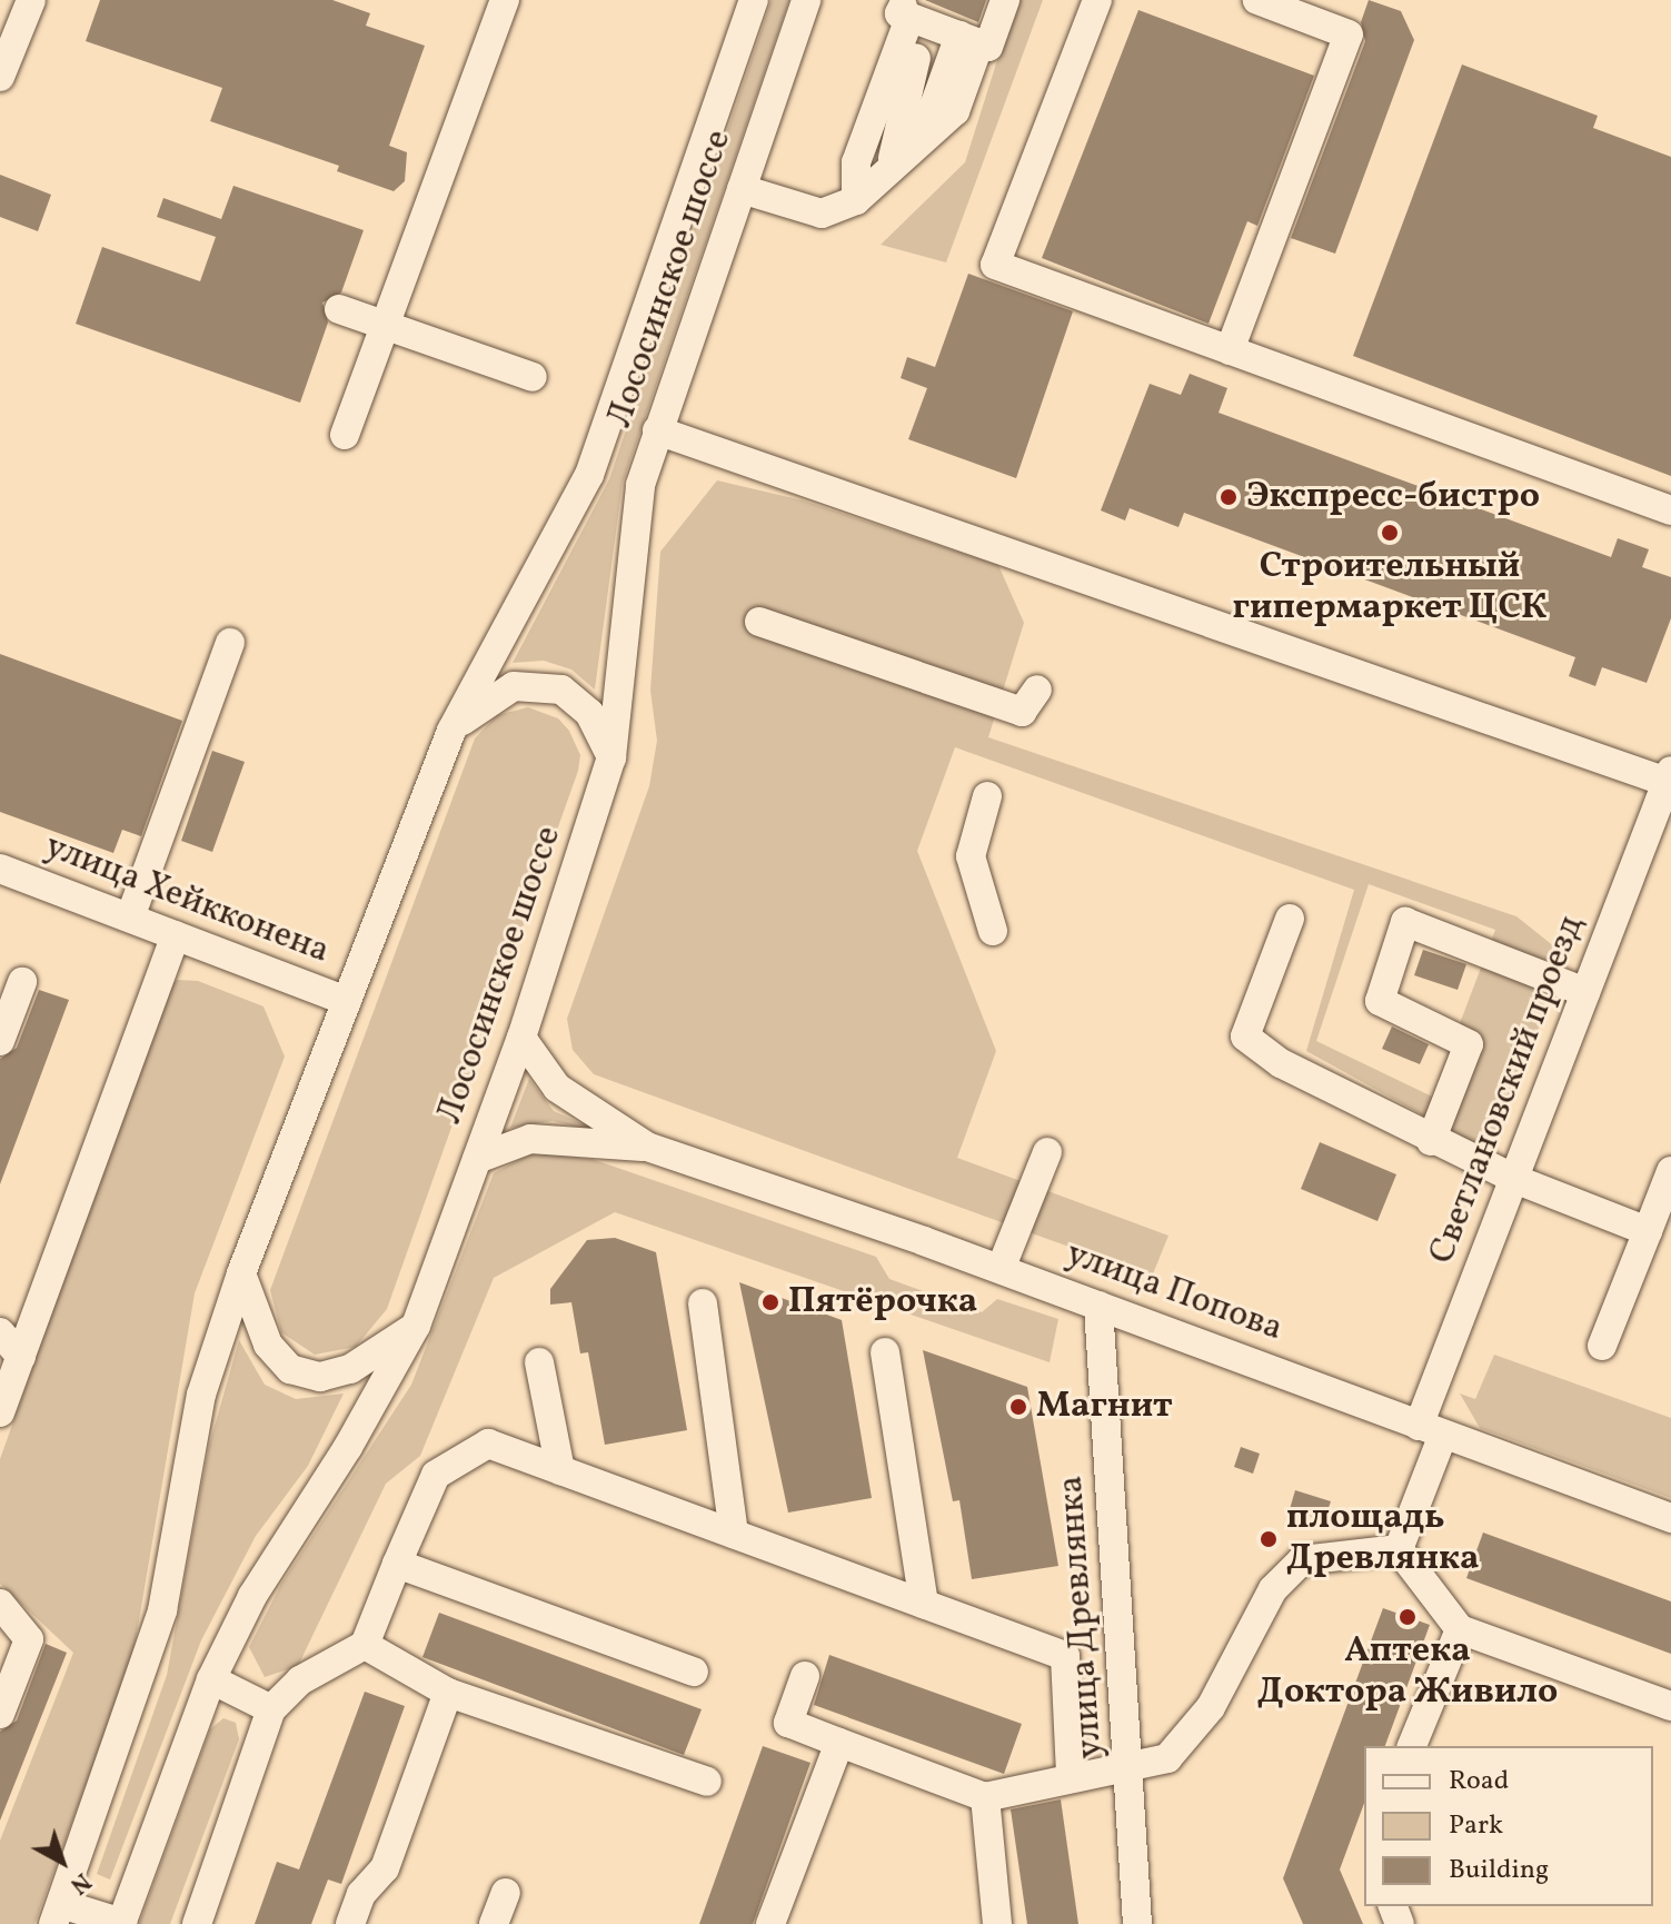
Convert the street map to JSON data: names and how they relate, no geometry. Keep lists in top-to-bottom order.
{
  "streets": {
    "street": [
      "Лососинское шоссе",
      "улица Хейкконена",
      "Светлановский проезд",
      "улица Попова",
      "улица Древлянка"
    ]
  },
  "crossings": [
    ["Лососинское шоссе", "улица Хейкконена"],
    ["Лососинское шоссе", "улица Попова"],
    ["Светлановский проезд", "улица Попова"],
    ["улица Попова", "улица Древлянка"]
  ],
  "places": [
    "Экспресс-бистро",
    "Строительный гипермаркет ЦСК",
    "Пятёрочка",
    "Магнит",
    "площадь Древлянка",
    "Аптека Доктора Живило"
  ],
  "legend": ["Road", "Park", "Building"],
  "north": "bottom right"
}
